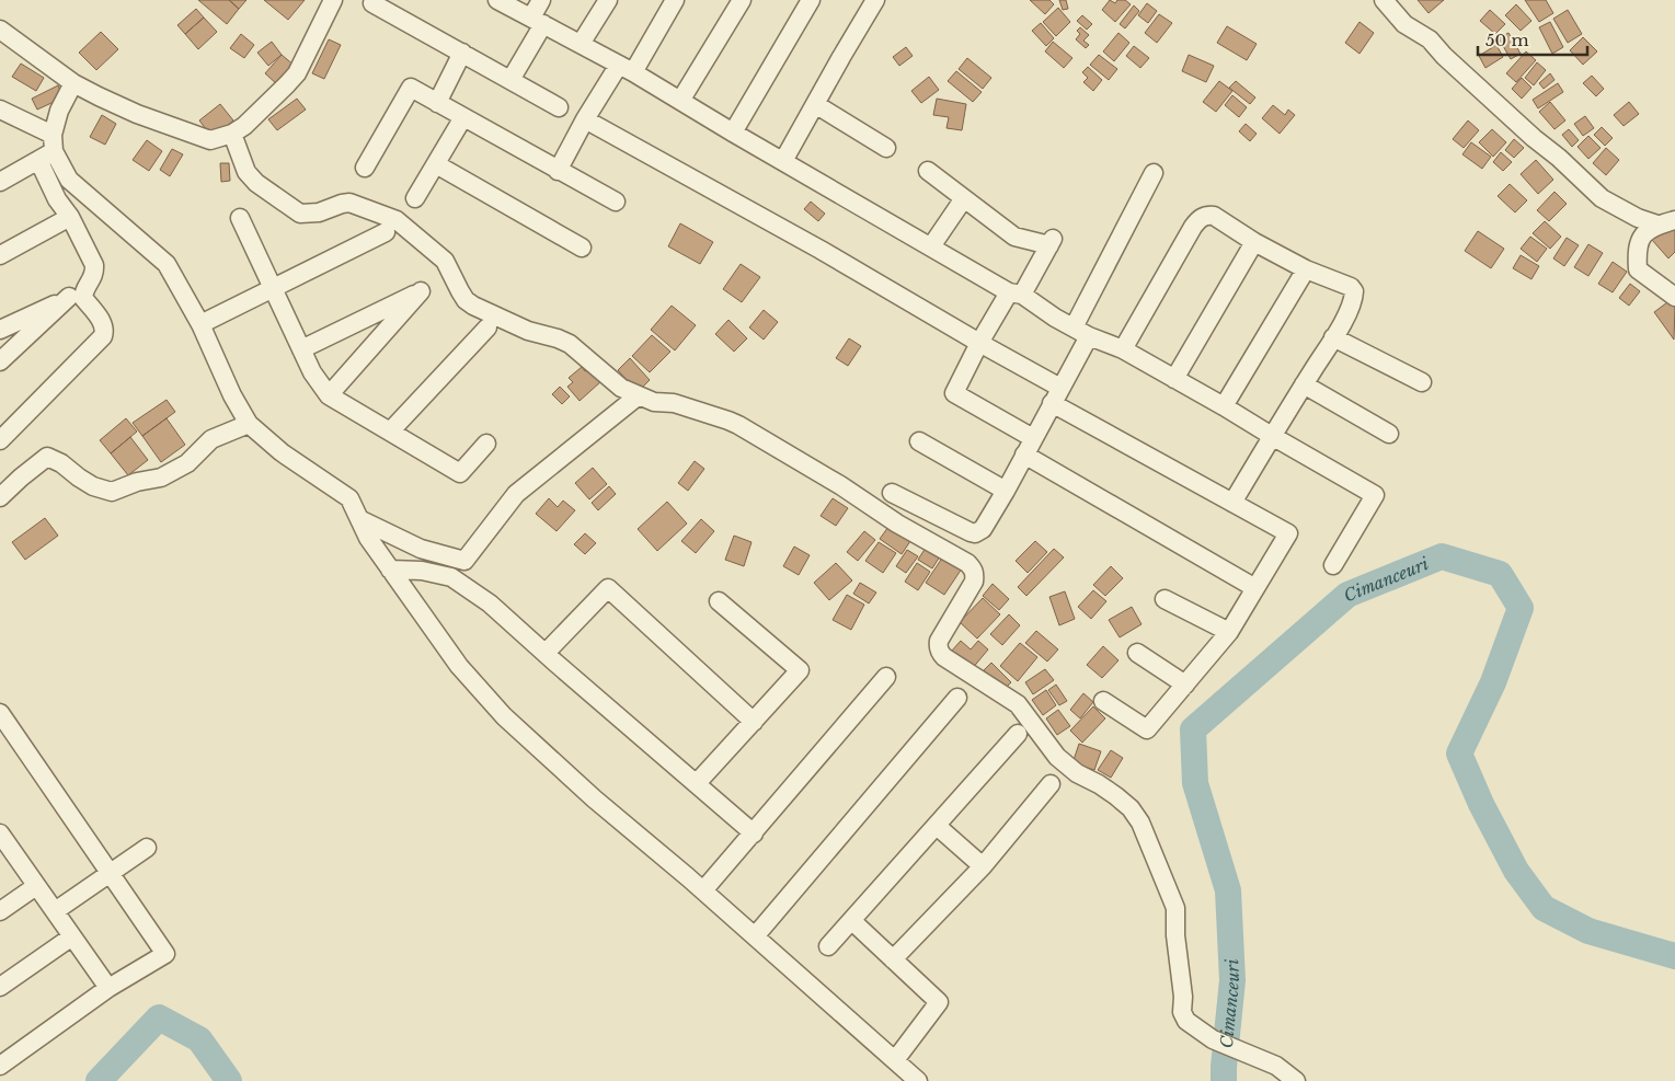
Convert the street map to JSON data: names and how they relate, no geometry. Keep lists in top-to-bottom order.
{
  "water": ["Cimanceuri"],
  "scale_bar": "50 m"
}
